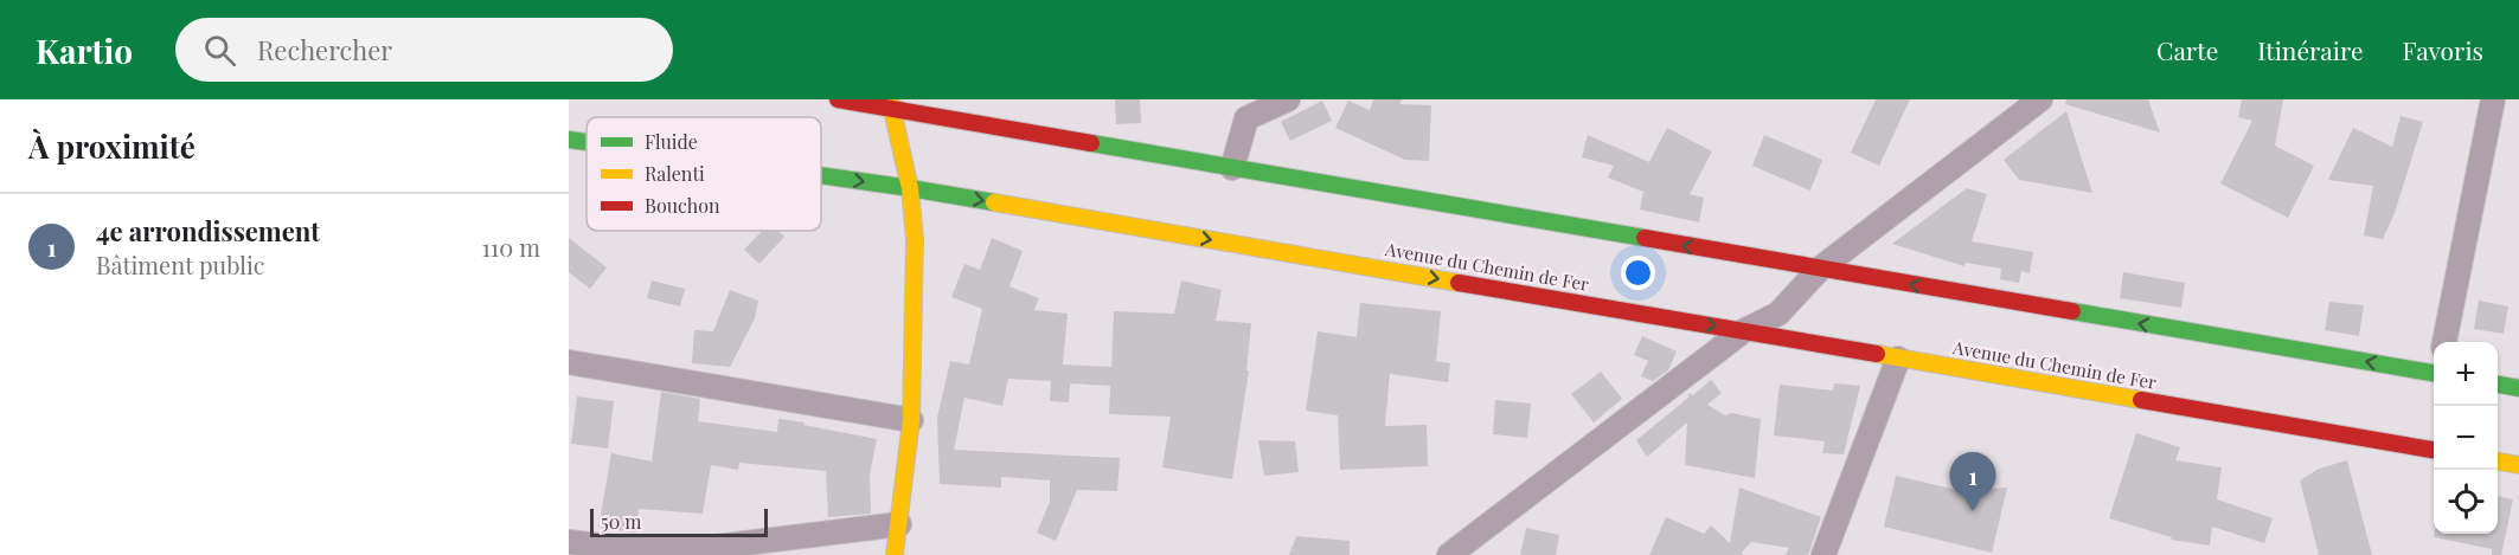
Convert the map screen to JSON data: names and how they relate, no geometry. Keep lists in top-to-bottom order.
{
  "streets": {
    "main road": ["Avenue du Chemin de Fer"]
  },
  "legend": ["Fluide", "Ralenti", "Bouchon"],
  "scale_bar": "50 m",
  "page": {
    "header": "Kartio",
    "search": "Rechercher",
    "nav": ["Carte", "Itinéraire", "Favoris"],
    "heading": "À proximité",
    "list": [
      {
        "mark": "1",
        "name": "4e arrondissement",
        "note": "Bâtiment public",
        "value": "110 m"
      }
    ],
    "map_buttons": ["+", "−"],
    "pins": "1",
    "scale": "50 m"
  }
}
